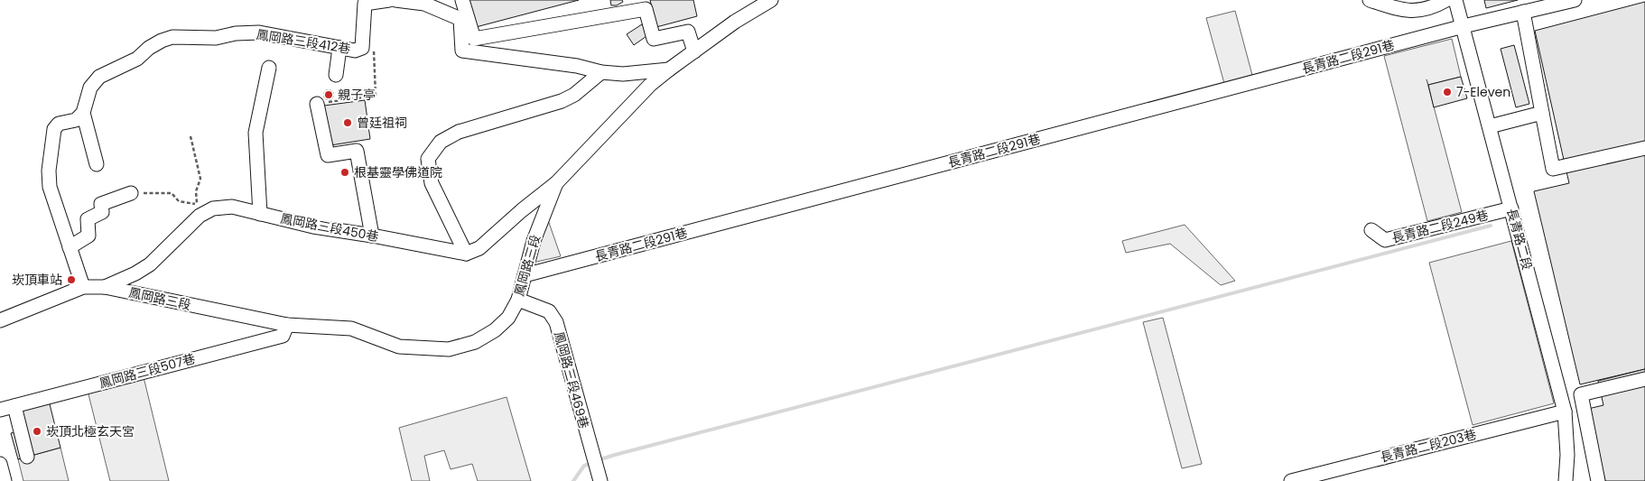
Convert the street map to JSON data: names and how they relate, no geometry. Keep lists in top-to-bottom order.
{
  "streets": {
    "street": [
      "鳳岡路三段412巷",
      "長青路二段291巷",
      "長青路二段249巷",
      "鳳岡路三段450巷",
      "長青路二段",
      "鳳岡路三段",
      "鳳岡路三段507巷",
      "鳳岡路三段469巷",
      "長青路二段203巷"
    ]
  },
  "crossings": [
    ["長青路二段291巷", "長青路二段"],
    ["長青路二段291巷", "鳳岡路三段"],
    ["長青路二段249巷", "長青路二段"],
    ["鳳岡路三段450巷", "鳳岡路三段"],
    ["長青路二段", "長青路二段203巷"],
    ["鳳岡路三段", "鳳岡路三段507巷"],
    ["鳳岡路三段", "鳳岡路三段469巷"]
  ],
  "places": [
    "7-Eleven",
    "親子亭",
    "曾廷祖祠",
    "根基靈學佛道院",
    "崁頂車站",
    "崁頂北極玄天宮"
  ]
}
